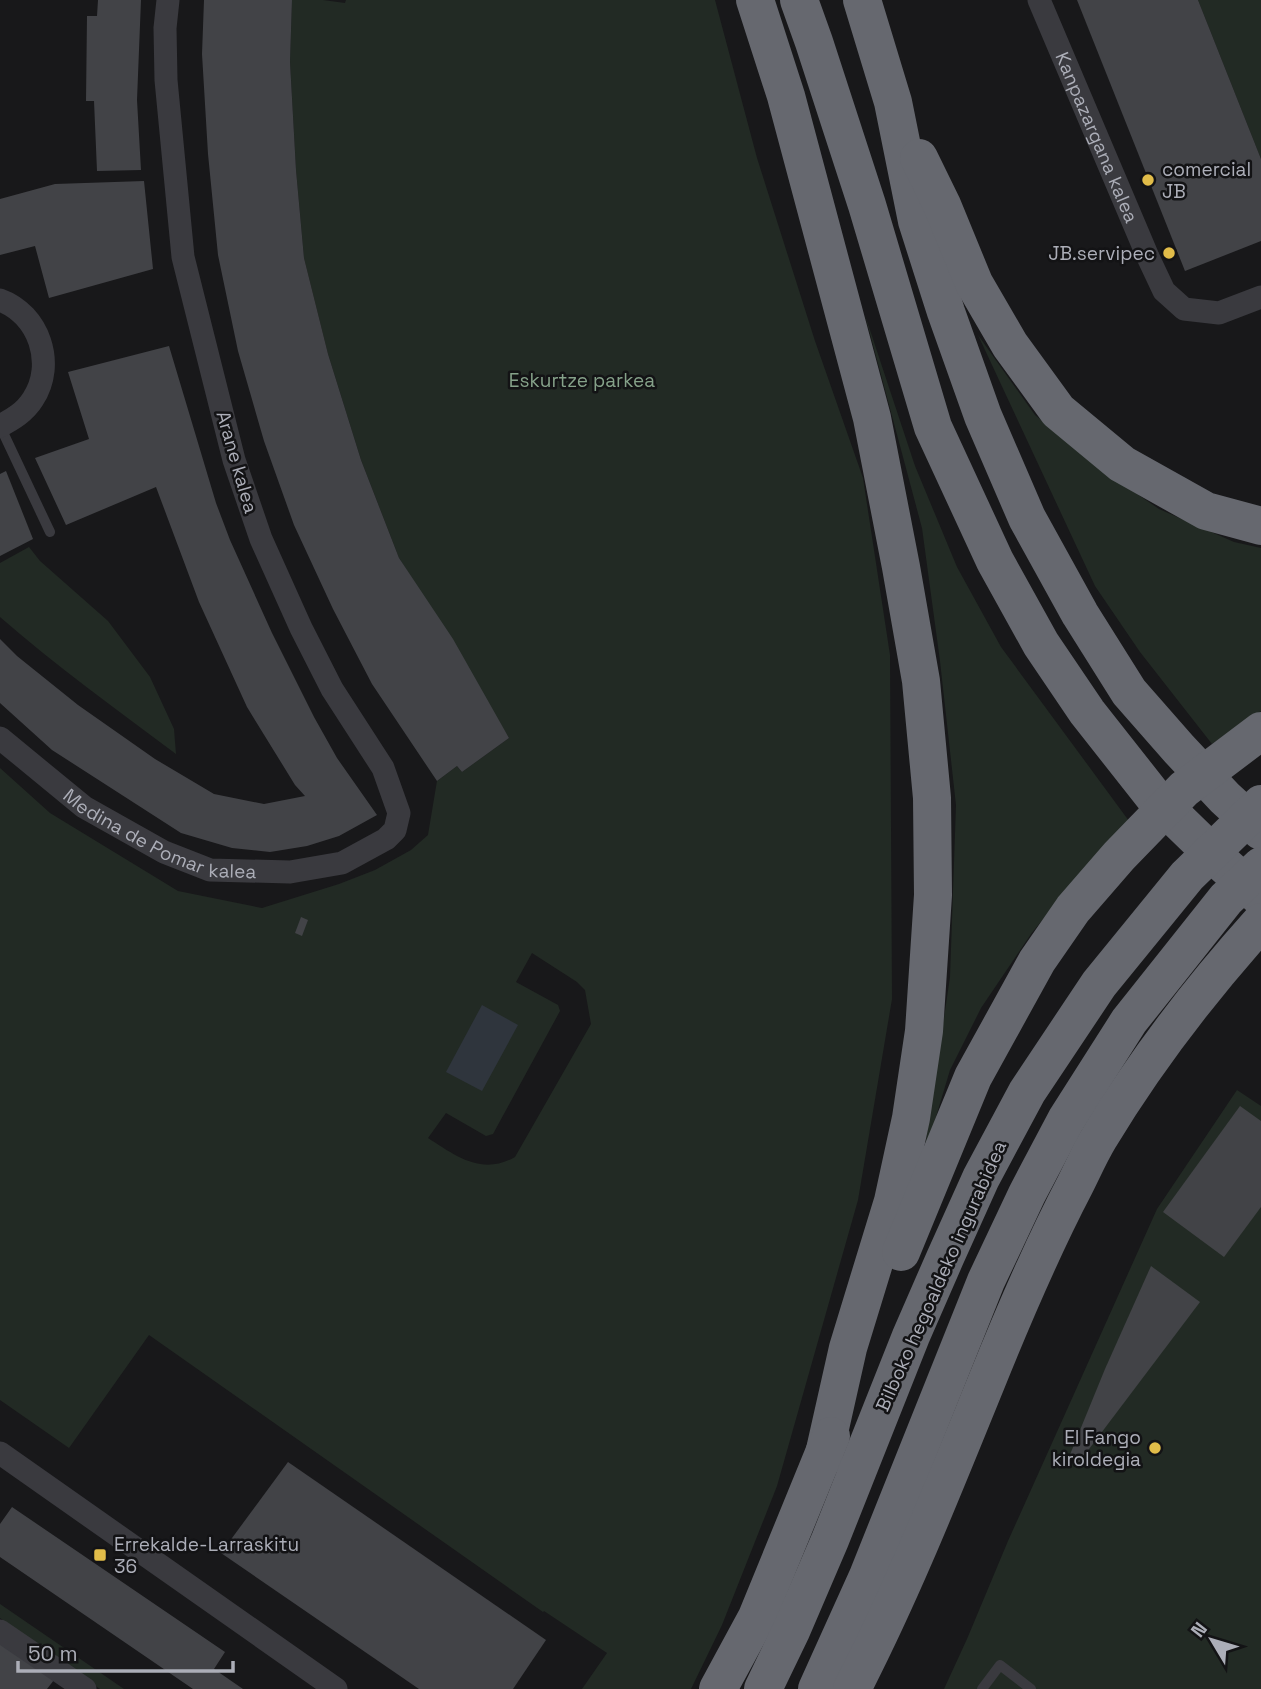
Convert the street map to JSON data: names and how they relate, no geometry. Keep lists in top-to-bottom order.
{
  "streets": {
    "highway": ["Bilboko hegoaldeko ingurabidea"],
    "street": ["Kanpazargana kalea", "Arane kalea", "Medina de Pomar kalea"]
  },
  "crossings": [
    ["Arane kalea", "Medina de Pomar kalea"]
  ],
  "parks": ["Eskurtze parkea"],
  "places": {
    "other": ["comercial JB", "JB.servipec", "El Fango kiroldegia"],
    "transit": ["Errekalde-Larraskitu 36"]
  },
  "scale_bar": "50 m",
  "north": "top left"
}
